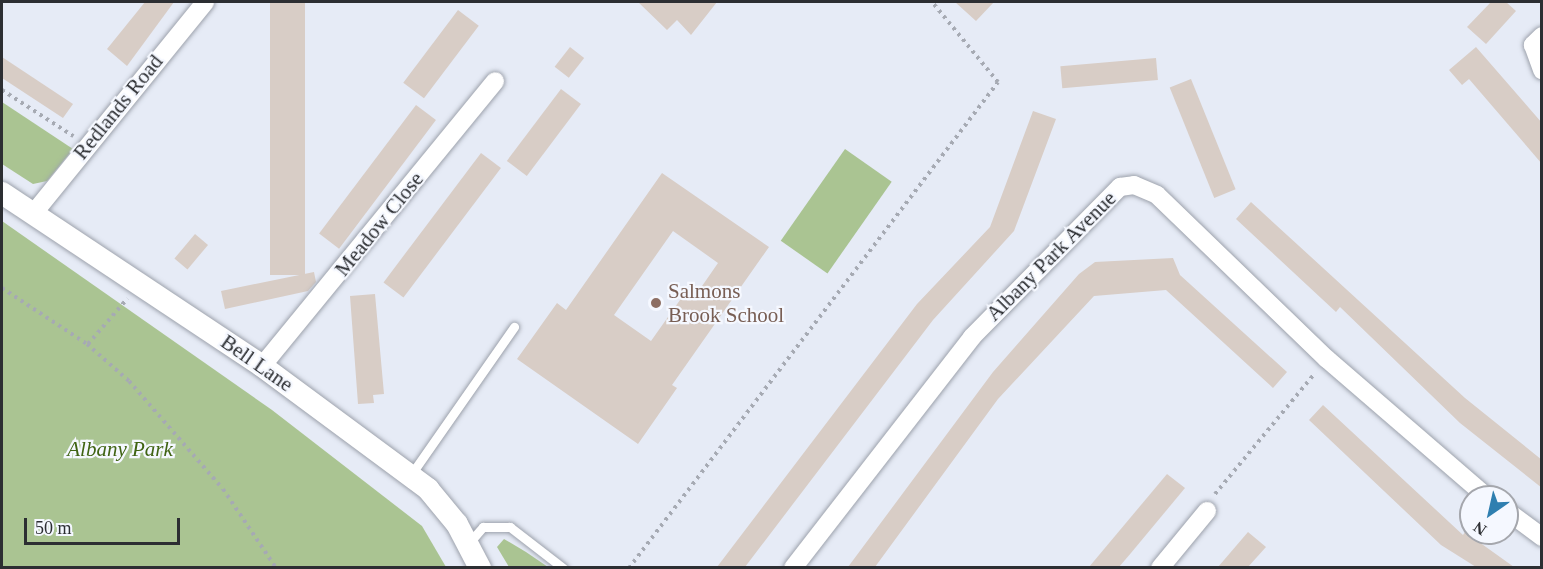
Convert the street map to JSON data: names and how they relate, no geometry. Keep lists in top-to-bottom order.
{
  "streets": {
    "street": [
      "Redlands Road",
      "Meadow Close",
      "Albany Park Avenue",
      "Bell Lane"
    ]
  },
  "crossings": [
    ["Redlands Road", "Bell Lane"],
    ["Meadow Close", "Bell Lane"]
  ],
  "parks": ["Albany Park"],
  "places": ["Salmons Brook School"],
  "scale_bar": "50 m",
  "north": "bottom left"
}
